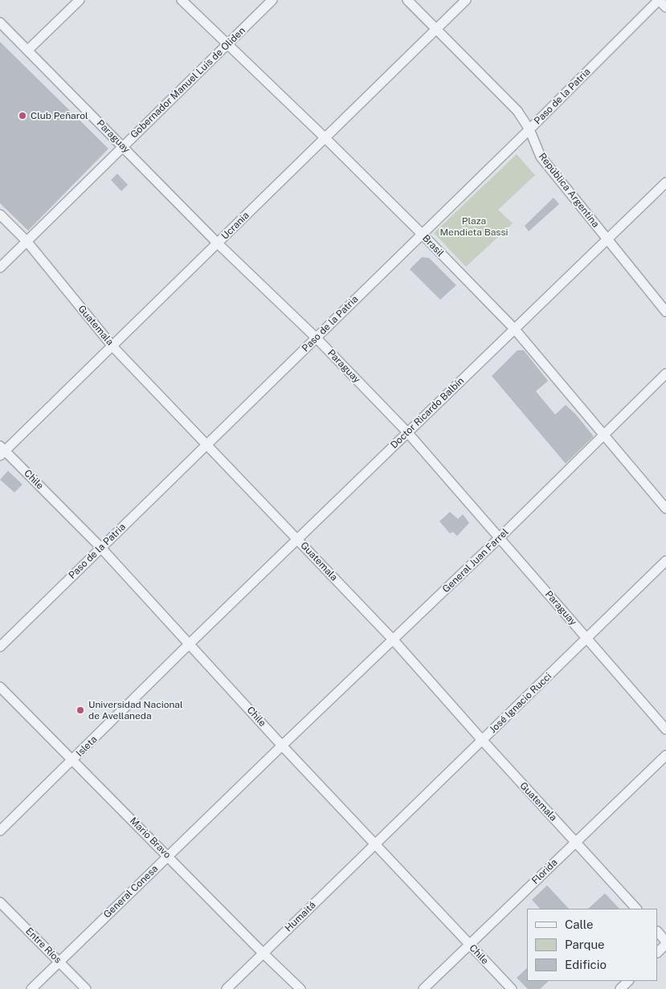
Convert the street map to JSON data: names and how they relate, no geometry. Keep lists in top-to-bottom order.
{
  "streets": {
    "street": [
      "Gobernador Manuel Luis de Oliden",
      "Paso de la Patria",
      "Paraguay",
      "República Argentina",
      "Ucrania",
      "Brasil",
      "Guatemala",
      "Doctor Ricardo Balbín",
      "Chile",
      "General Juan Farrel",
      "José Ignacio Rucci",
      "Isleta",
      "Mario Bravo",
      "Florida",
      "General Conesa",
      "Humaitá",
      "Entre Ríos"
    ]
  },
  "crossings": [
    ["Gobernador Manuel Luis de Oliden", "Paraguay"],
    ["Gobernador Manuel Luis de Oliden", "Brasil"],
    ["Gobernador Manuel Luis de Oliden", "Guatemala"],
    ["Paso de la Patria", "Paraguay"],
    ["Paso de la Patria", "República Argentina"],
    ["Paso de la Patria", "Brasil"],
    ["Paso de la Patria", "Guatemala"],
    ["Paso de la Patria", "Chile"],
    ["Paraguay", "Ucrania"],
    ["Paraguay", "Doctor Ricardo Balbín"],
    ["Paraguay", "General Juan Farrel"],
    ["Paraguay", "José Ignacio Rucci"],
    ["República Argentina", "Ucrania"],
    ["República Argentina", "Doctor Ricardo Balbín"],
    ["Ucrania", "Brasil"],
    ["Ucrania", "Guatemala"],
    ["Ucrania", "Chile"],
    ["Brasil", "Doctor Ricardo Balbín"],
    ["Brasil", "General Juan Farrel"],
    ["Guatemala", "Doctor Ricardo Balbín"],
    ["Guatemala", "General Juan Farrel"],
    ["Guatemala", "José Ignacio Rucci"],
    ["Guatemala", "Florida"],
    ["Doctor Ricardo Balbín", "Chile"],
    ["Doctor Ricardo Balbín", "Isleta"],
    ["Chile", "General Juan Farrel"],
    ["Chile", "José Ignacio Rucci"],
    ["Chile", "Isleta"],
    ["Chile", "Florida"],
    ["Chile", "General Conesa"],
    ["Chile", "Humaitá"],
    ["General Juan Farrel", "General Conesa"],
    ["José Ignacio Rucci", "Humaitá"],
    ["Isleta", "Mario Bravo"],
    ["Mario Bravo", "General Conesa"],
    ["Mario Bravo", "Humaitá"],
    ["General Conesa", "Entre Ríos"]
  ],
  "parks": ["Plaza Mendieta Bassi"],
  "places": ["Club Peñarol", "Universidad Nacional de Avellaneda"],
  "legend": ["Calle", "Parque", "Edificio"]
}
